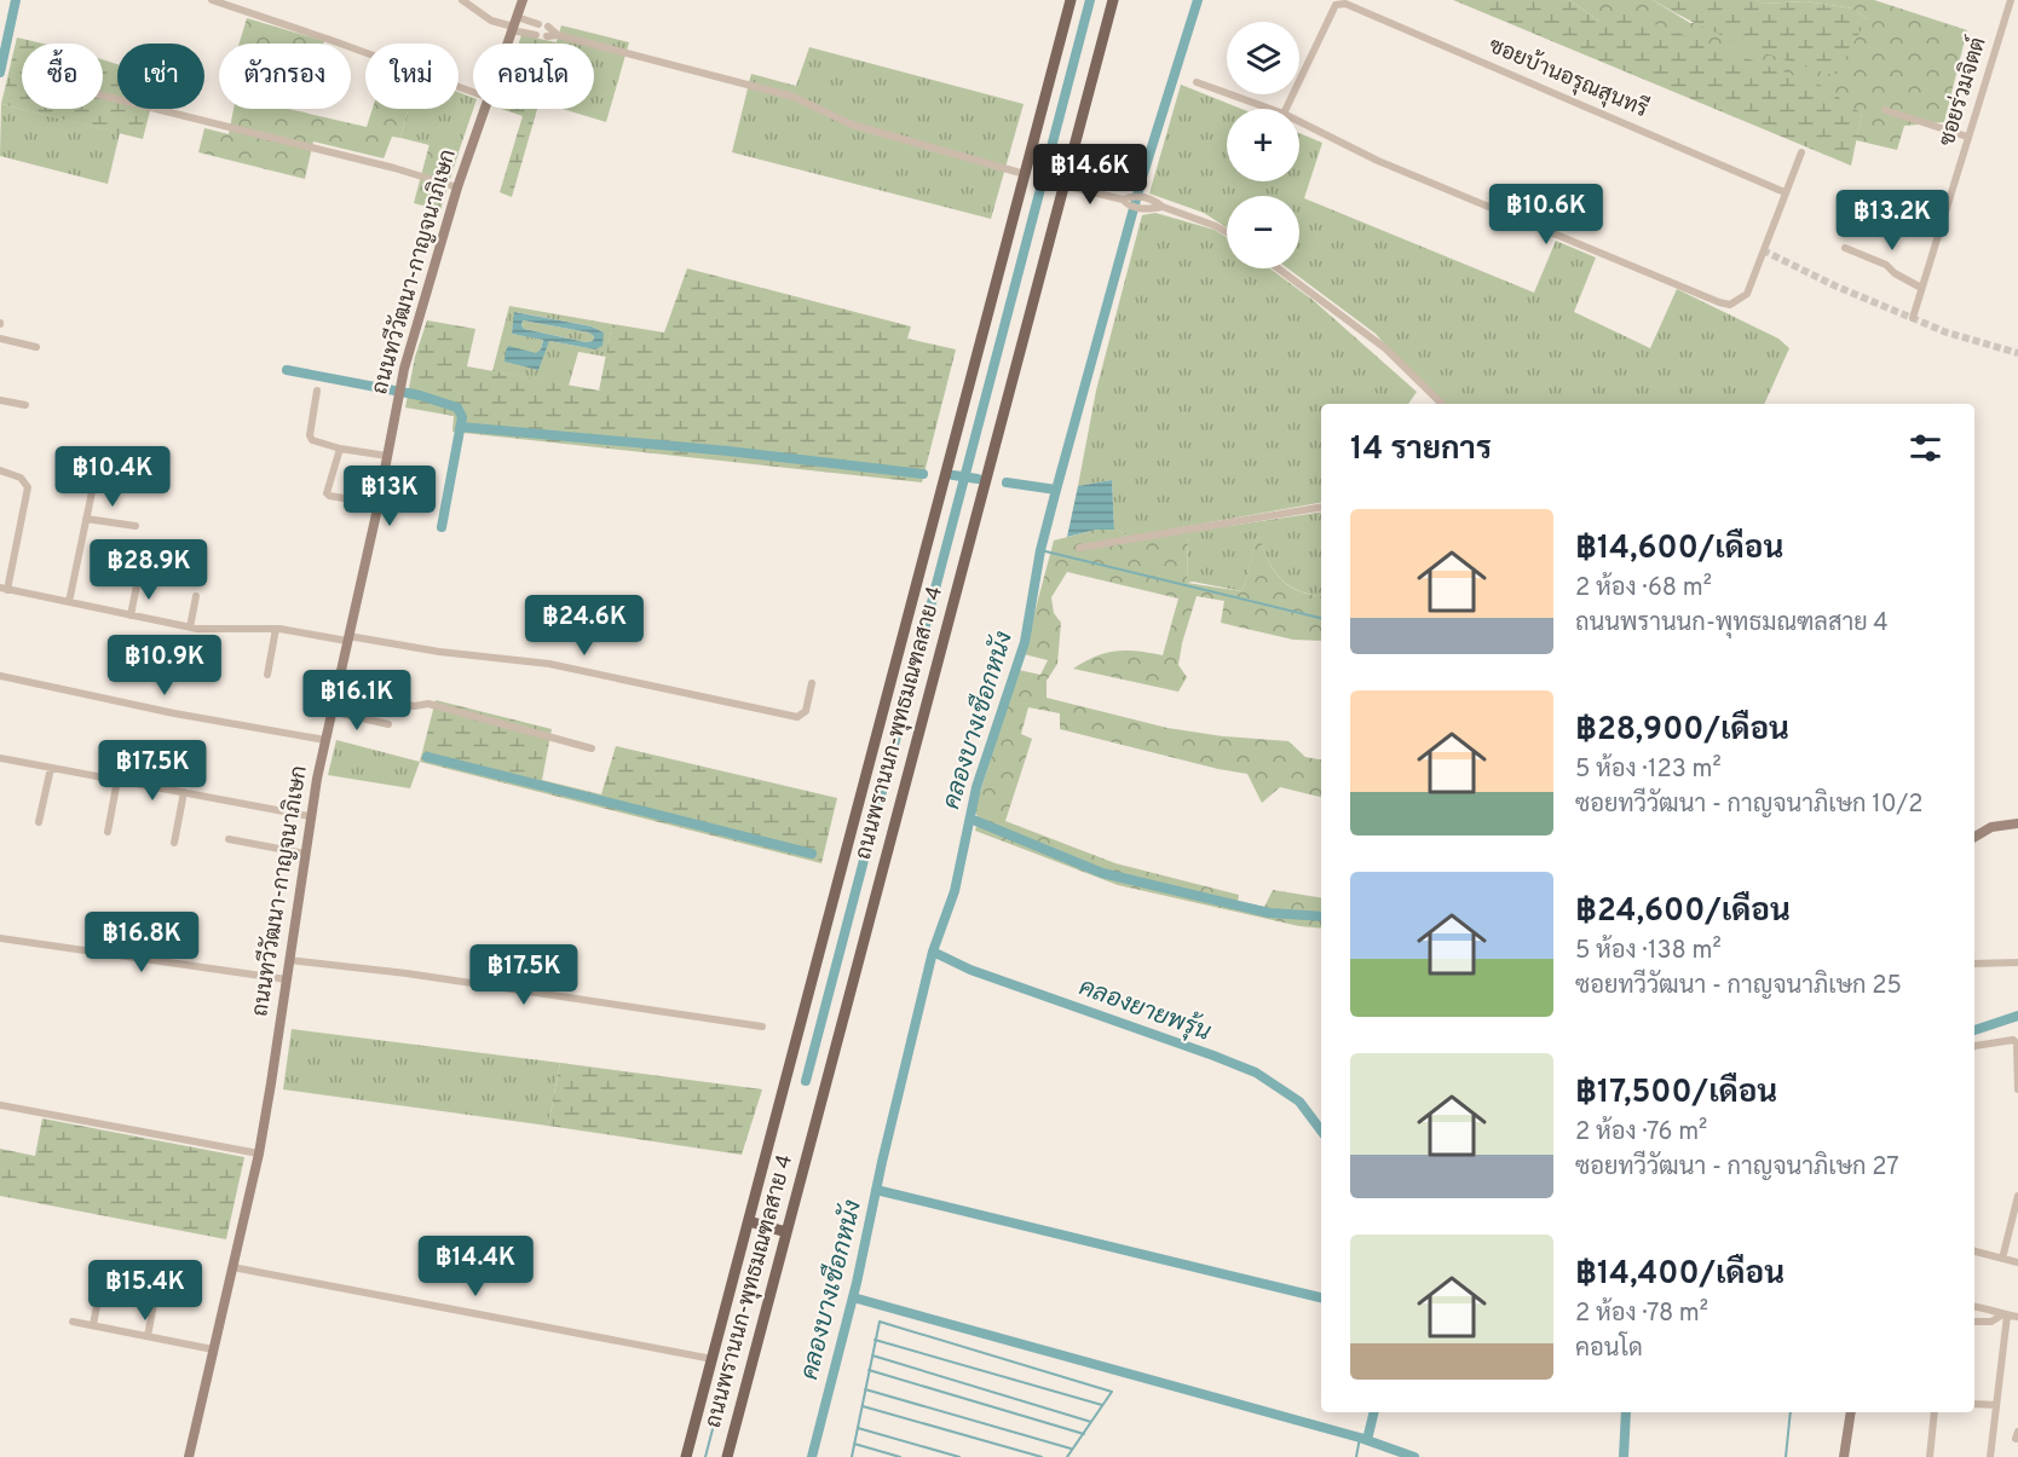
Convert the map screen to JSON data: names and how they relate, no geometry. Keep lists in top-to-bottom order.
{
  "streets": {
    "main road": ["ถนนพรานนก-พุทธมณฑลสาย 4"],
    "street": ["ซอยบ้านอรุณสุนทรี", "ซอยร่วมจิตต์", "ถนนทวีวัฒนา-กาญจนาภิเษก"]
  },
  "water": ["คลองบางเชือกหนัง", "คลองยายพรุ้น"],
  "page": {
    "map_buttons": ["+", "−"],
    "chip": [
      "ซื้อ",
      "เช่า",
      "ตัวกรอง",
      "ใหม่",
      "คอนโด"
    ],
    "price": [
      "฿14.6K",
      "฿10.6K",
      "฿13.2K",
      "฿10.4K",
      "฿13K",
      "฿28.9K",
      "฿24.6K",
      "฿10.9K",
      "฿16.1K",
      "฿17.5K",
      "฿16.8K",
      "฿17.5K",
      "฿14.4K",
      "฿15.4K"
    ],
    "heading": "14 รายการ",
    "list": [
      {
        "name": "฿14,600/เดือน",
        "note": "2 ห้อง · 68 m² · ถนนพรานนก-พุทธมณฑลสาย 4"
      },
      {
        "name": "฿28,900/เดือน",
        "note": "5 ห้อง · 123 m² · ซอยทวีวัฒนา - กาญจนาภิเษก 10/2"
      },
      {
        "name": "฿24,600/เดือน",
        "note": "5 ห้อง · 138 m² · ซอยทวีวัฒนา - กาญจนาภิเษก 25"
      },
      {
        "name": "฿17,500/เดือน",
        "note": "2 ห้อง · 76 m² · ซอยทวีวัฒนา - กาญจนาภิเษก 27"
      },
      {
        "name": "฿14,400/เดือน",
        "note": "2 ห้อง · 78 m² · คอนโด"
      }
    ]
  }
}
